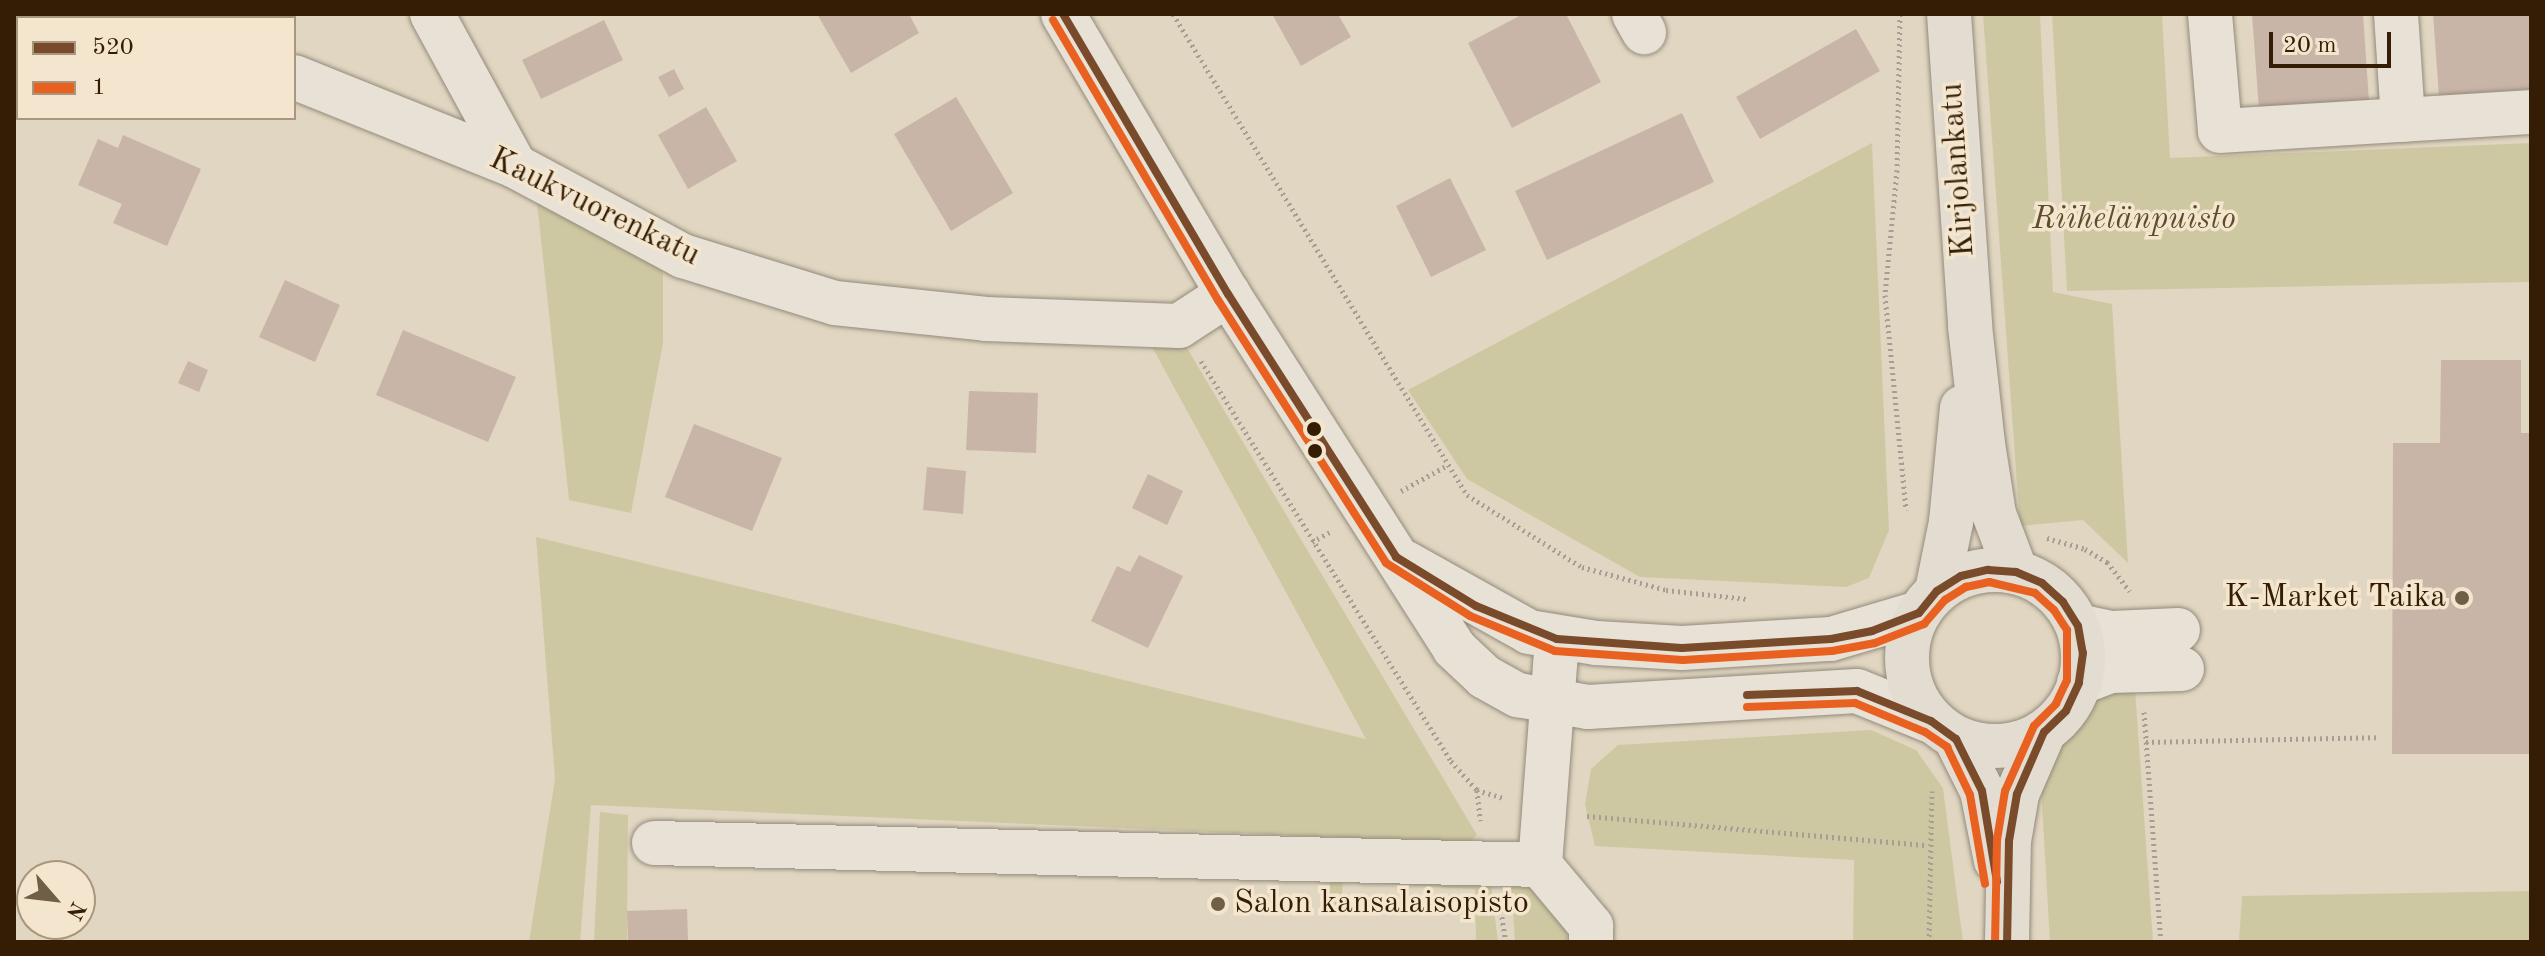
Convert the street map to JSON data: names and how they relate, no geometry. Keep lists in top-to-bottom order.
{
  "streets": {
    "main road": ["Kirjolankatu"],
    "street": ["Kaukvuorenkatu"]
  },
  "parks": ["Riihelänpuisto"],
  "places": ["K-Market Taika", "Salon kansalaisopisto"],
  "lines": ["transit line 520", "transit line 1"],
  "legend": ["520", "1"],
  "scale_bar": "20 m",
  "north": "bottom right"
}
